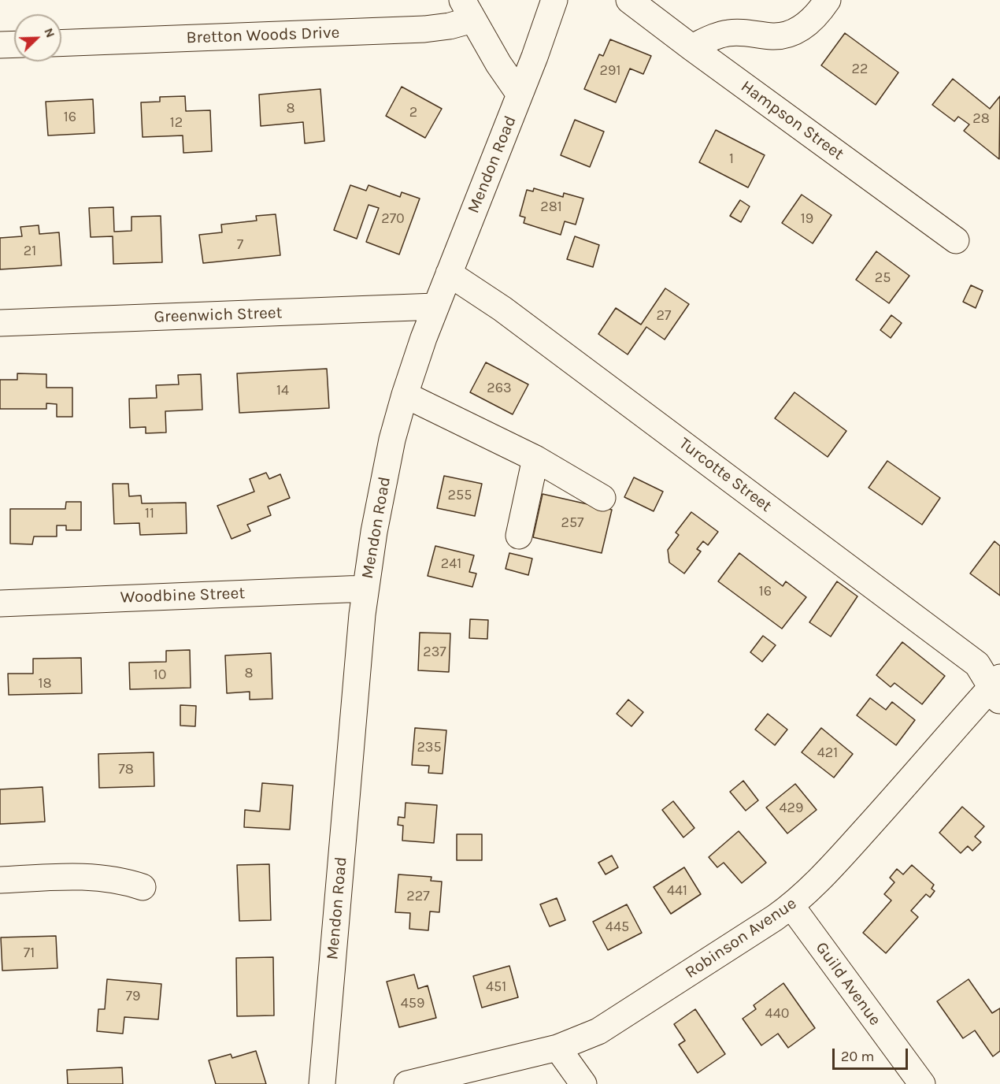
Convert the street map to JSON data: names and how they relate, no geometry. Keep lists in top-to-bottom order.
{
  "streets": {
    "street": [
      "Bretton Woods Drive",
      "Hampson Street",
      "Mendon Road",
      "Greenwich Street",
      "Turcotte Street",
      "Woodbine Street",
      "Robinson Avenue",
      "Guild Avenue"
    ]
  },
  "crossings": [
    ["Mendon Road", "Greenwich Street"],
    ["Mendon Road", "Turcotte Street"],
    ["Mendon Road", "Woodbine Street"],
    ["Turcotte Street", "Robinson Avenue"],
    ["Robinson Avenue", "Guild Avenue"]
  ],
  "house_numbers": [
    "22",
    "291",
    "8",
    "2",
    "16",
    "28",
    "12",
    "1",
    "281",
    "270",
    "19",
    "7",
    "21",
    "25",
    "27",
    "263",
    "14",
    "255",
    "11",
    "257",
    "241",
    "16",
    "237",
    "8",
    "10",
    "18",
    "235",
    "421",
    "78",
    "429",
    "441",
    "227",
    "445",
    "71",
    "451",
    "79",
    "459",
    "440"
  ],
  "scale_bar": "20 m",
  "north": "top right"
}
